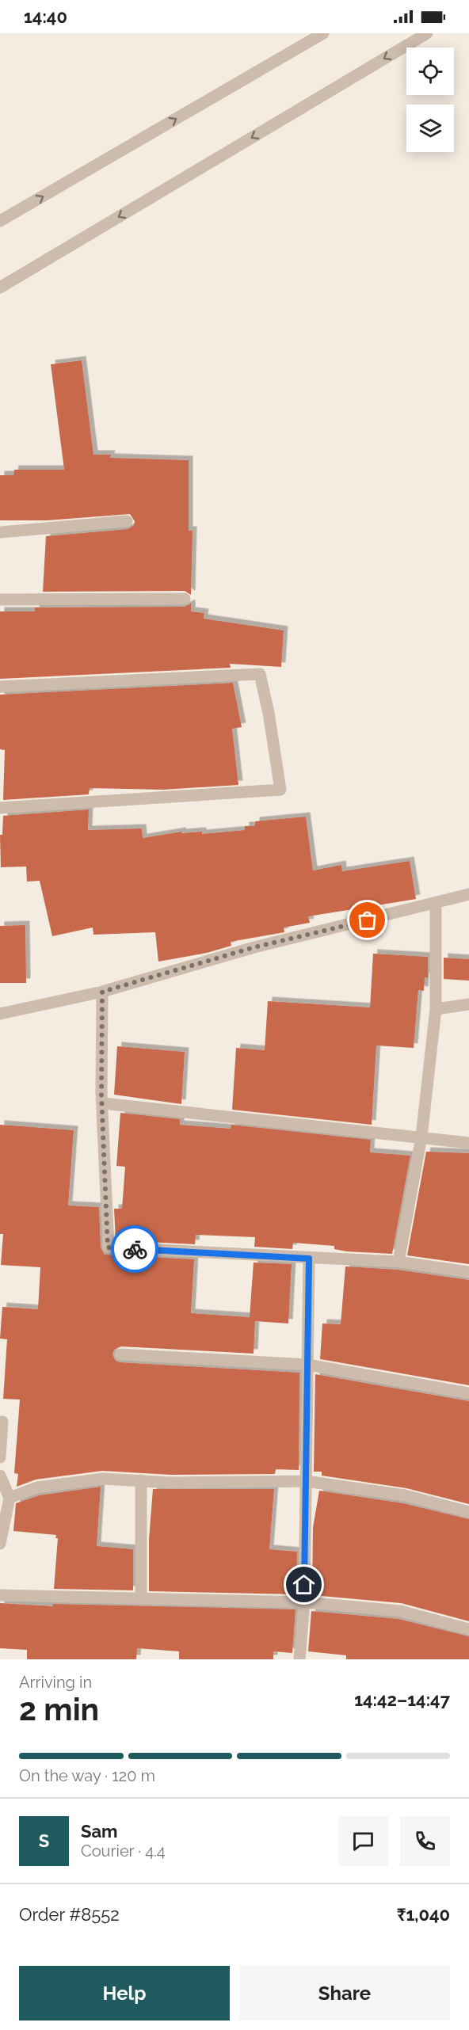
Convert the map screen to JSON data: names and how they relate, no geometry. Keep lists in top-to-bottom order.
{
  "page": {
    "status": "14:40",
    "heading": ["2 min", "Arriving in", "14:42–14:47"],
    "panel": [
      "Sam",
      "Courier · 4.4",
      "Order #8552",
      "₹1,040"
    ],
    "bar": "On the way · 120 m",
    "round": "S",
    "buttons": ["Help", "Share"]
  }
}
